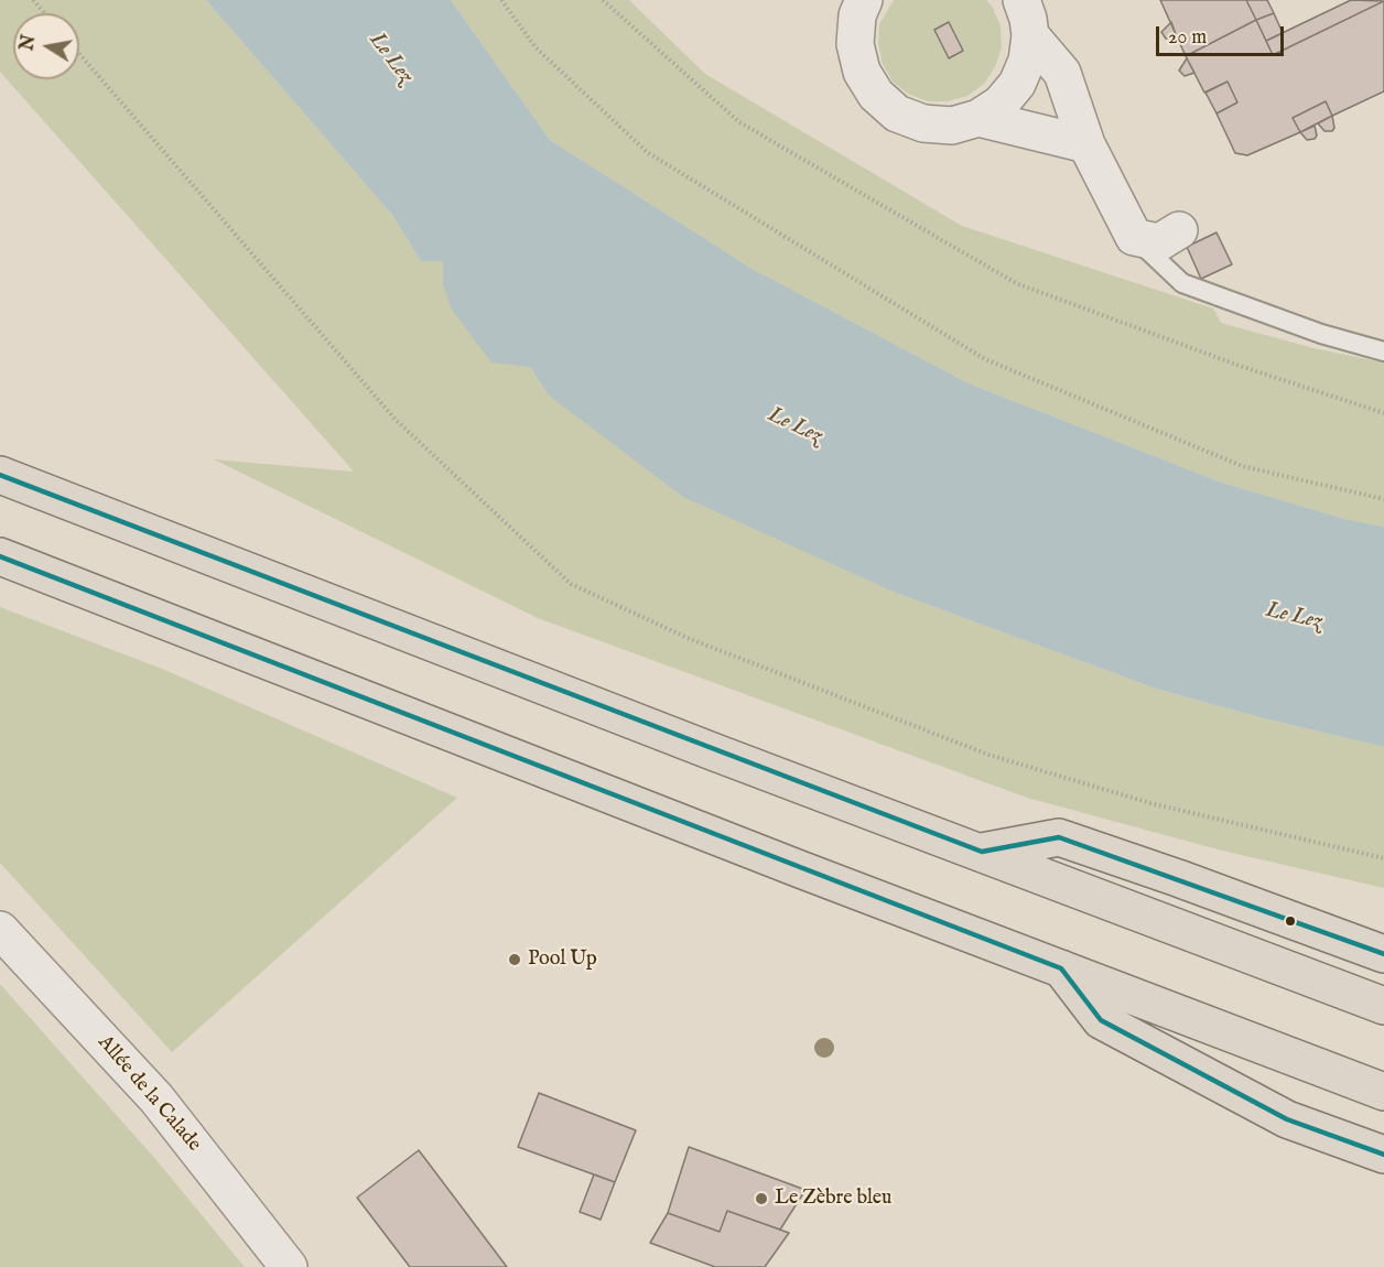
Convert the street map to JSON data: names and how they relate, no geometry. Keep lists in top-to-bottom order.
{
  "streets": {
    "street": ["Allée de la Calade"]
  },
  "water": ["Le Lez"],
  "places": ["Pool Up", "Le Zèbre bleu"],
  "scale_bar": "20 m",
  "north": "left"
}
